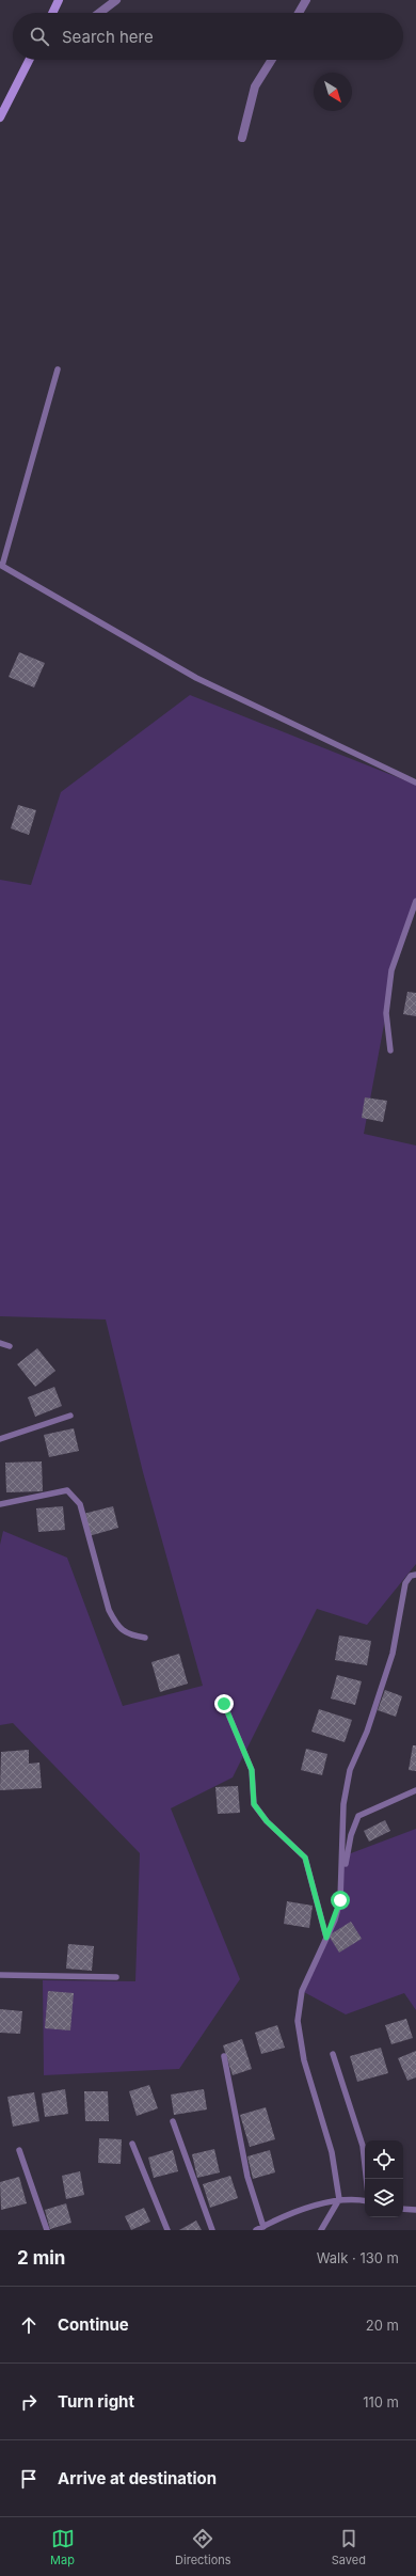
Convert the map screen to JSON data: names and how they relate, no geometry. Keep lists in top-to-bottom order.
{
  "north": "bottom right",
  "page": {
    "search": "Search here",
    "heading": ["2 min", "Walk · 130 m"],
    "list": [
      ["Continue", "20 m"],
      ["Turn right", "110 m"],
      "Arrive at destination"
    ],
    "nav": ["Map", "Directions", "Saved"]
  }
}
